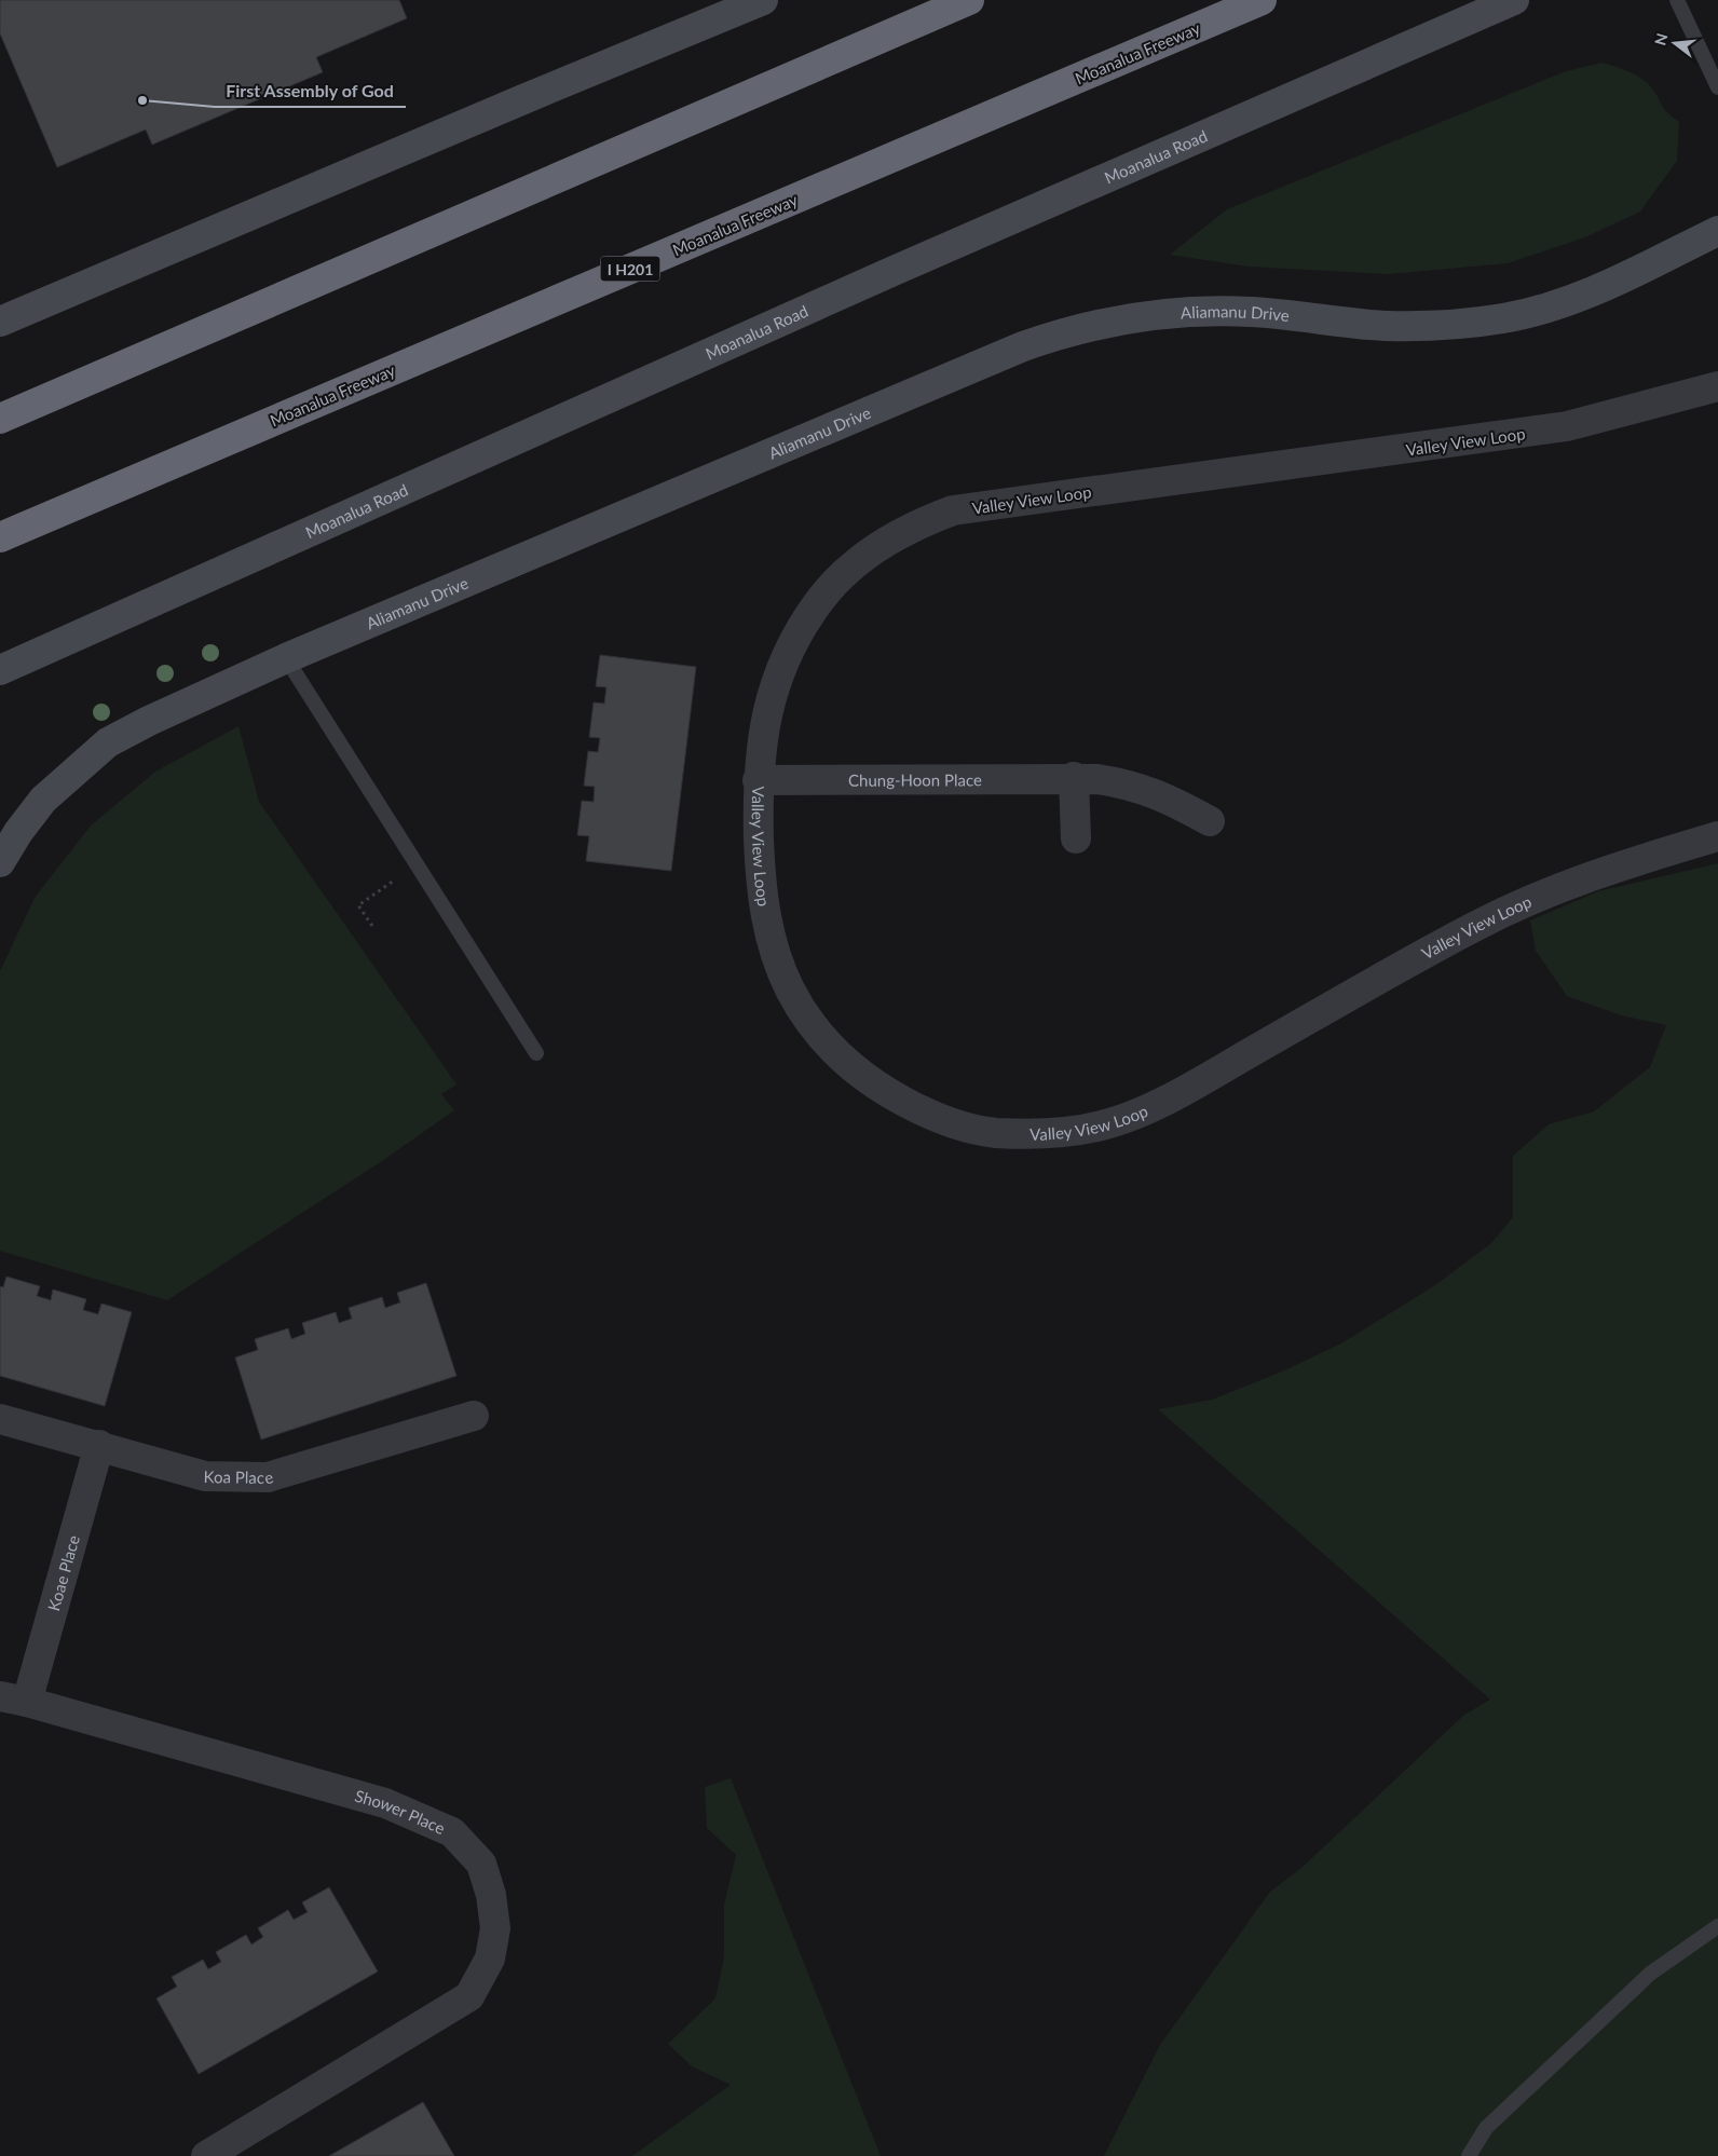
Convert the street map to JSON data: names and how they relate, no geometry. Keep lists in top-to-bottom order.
{
  "streets": {
    "highway": ["Moanalua Freeway", "I H201"],
    "street": [
      "Moanalua Road",
      "Aliamanu Drive",
      "Valley View Loop",
      "Chung-Hoon Place",
      "Koa Place",
      "Koae Place",
      "Shower Place"
    ]
  },
  "crossings": [
    ["Valley View Loop", "Chung-Hoon Place"],
    ["Koa Place", "Koae Place"],
    ["Koae Place", "Shower Place"]
  ],
  "places": ["First Assembly of God"],
  "north": "left"
}
